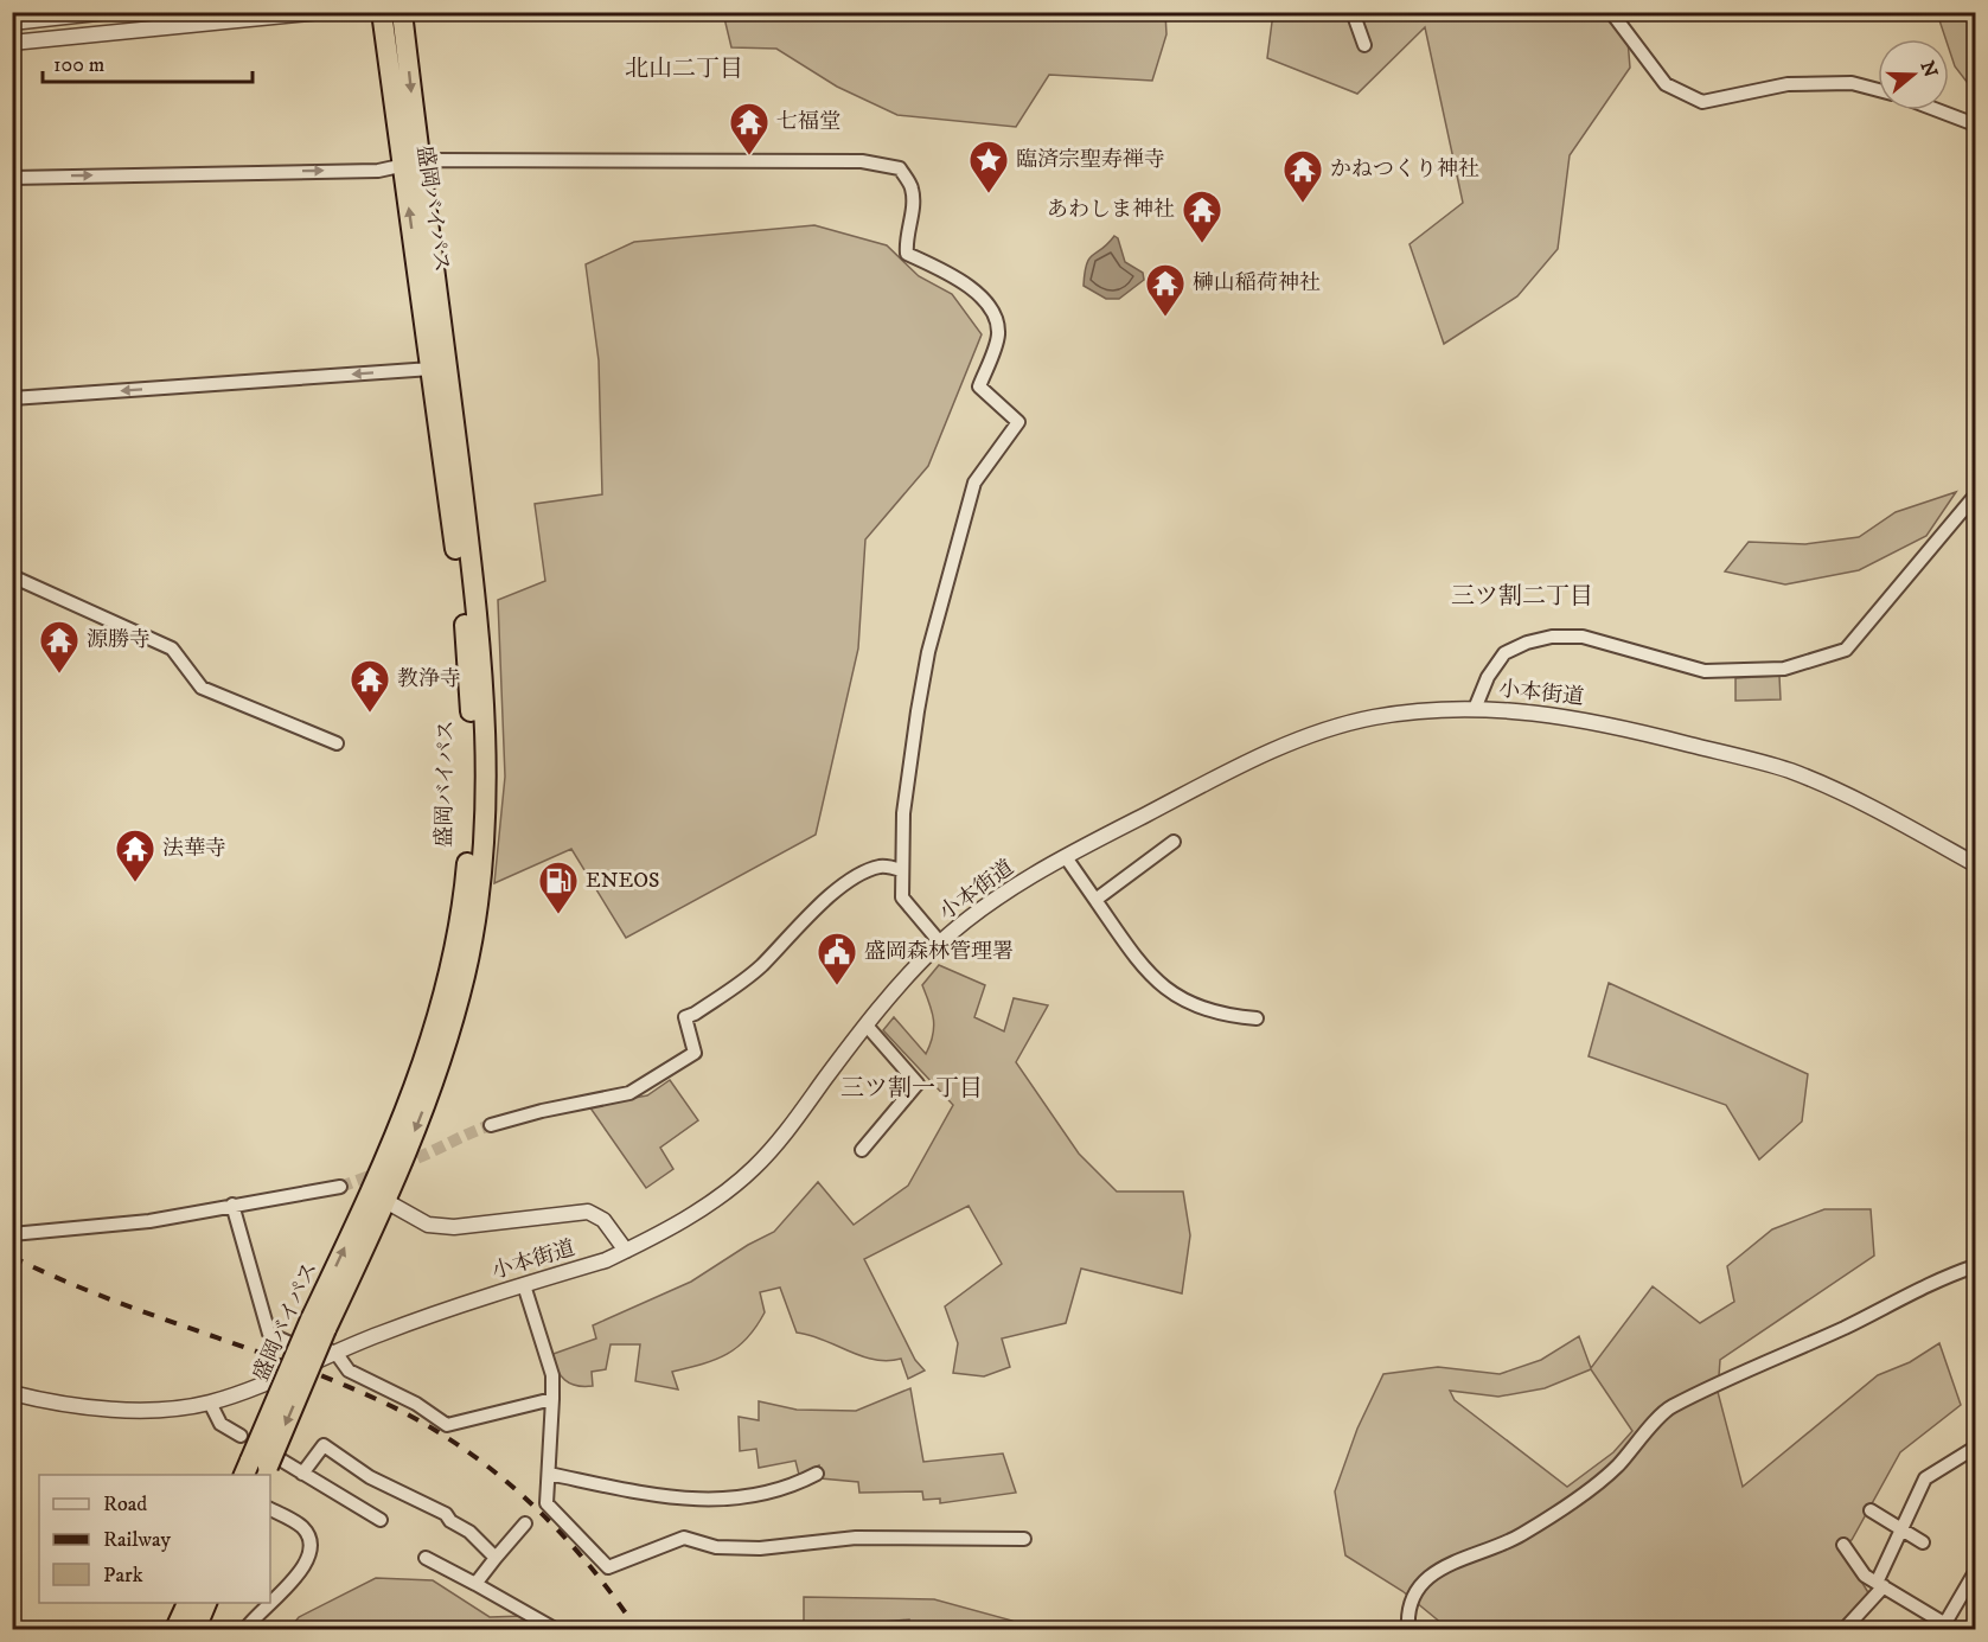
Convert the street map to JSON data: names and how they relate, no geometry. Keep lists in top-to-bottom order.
{
  "streets": {
    "highway": ["盛岡バイパス"],
    "street": ["小本街道"]
  },
  "districts": ["北山二丁目", "三ツ割二丁目", "三ツ割一丁目"],
  "places": {
    "temple": [
      "七福堂",
      "かねつくり神社",
      "あわしま神社",
      "榊山稲荷神社",
      "源勝寺",
      "教浄寺",
      "法華寺"
    ],
    "place": ["臨済宗聖寿禅寺"],
    "fuel station": ["ENEOS"],
    "public building": ["盛岡森林管理署"]
  },
  "legend": ["Road", "Railway", "Park"],
  "scale_bar": "100 m",
  "north": "right"
}
